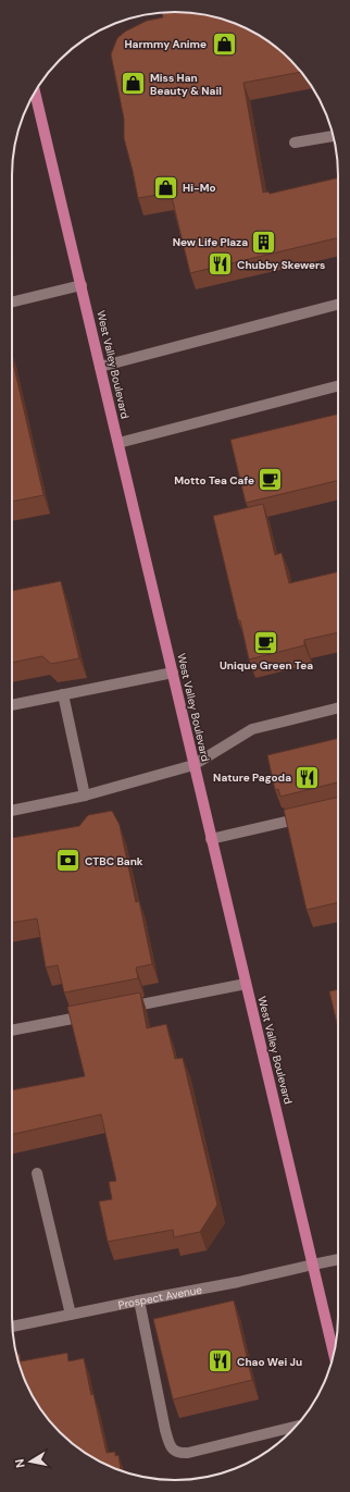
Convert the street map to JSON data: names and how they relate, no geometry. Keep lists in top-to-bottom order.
{
  "streets": {
    "main road": ["West Valley Boulevard"],
    "street": ["Prospect Avenue"]
  },
  "crossings": [
    ["West Valley Boulevard", "Prospect Avenue"]
  ],
  "places": {
    "shop": ["Harmmy Anime", "Miss Han Beauty & Nail", "Hi-Mo"],
    "building": ["New Life Plaza"],
    "restaurant": ["Chubby Skewers", "Nature Pagoda", "Chao Wei Ju"],
    "cafe": ["Motto Tea Cafe", "Unique Green Tea"],
    "bank": ["CTBC Bank"]
  },
  "north": "left"
}
